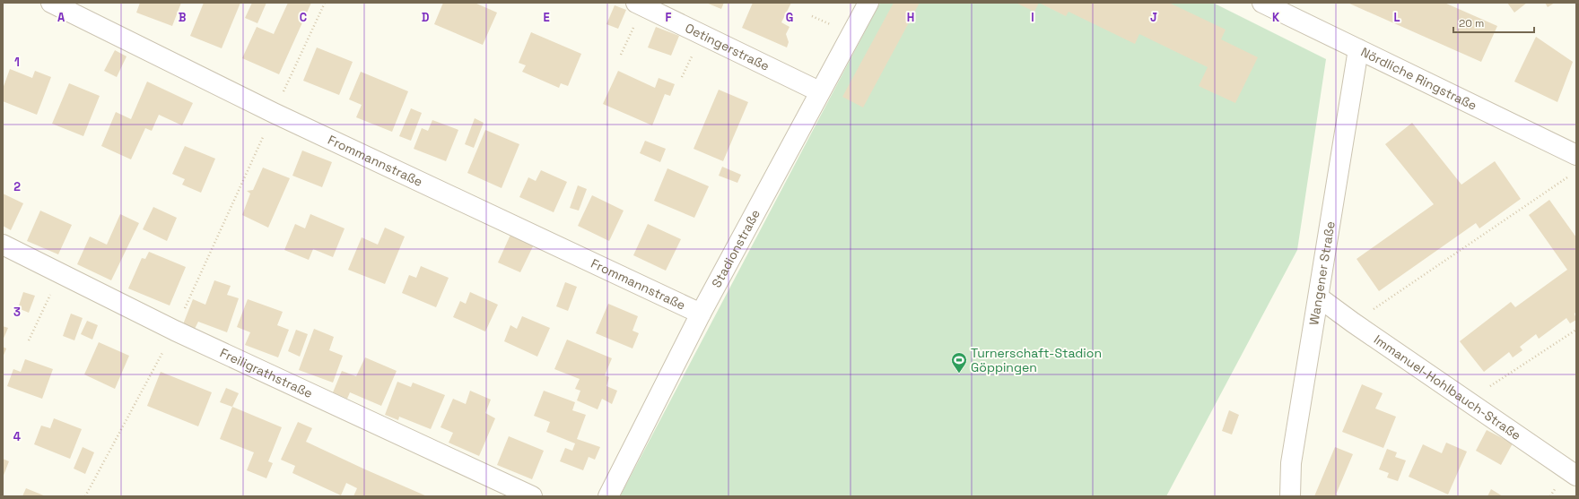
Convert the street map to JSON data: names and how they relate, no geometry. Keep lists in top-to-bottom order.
{
  "streets": {
    "street": [
      "Oetingerstraße",
      "Nördliche Ringstraße",
      "Frommannstraße",
      "Stadionstraße",
      "Wangener Straße",
      "Freiligrathstraße",
      "Immanuel-Hohlbauch-Straße"
    ]
  },
  "crossings": [
    ["Oetingerstraße", "Stadionstraße"],
    ["Nördliche Ringstraße", "Wangener Straße"],
    ["Frommannstraße", "Stadionstraße"],
    ["Wangener Straße", "Immanuel-Hohlbauch-Straße"]
  ],
  "places": {
    "sports": ["Turnerschaft-Stadion Göppingen"]
  },
  "scale_bar": "20 m",
  "grid": {
    "columns": [
      "A",
      "B",
      "C",
      "D",
      "E",
      "F",
      "G",
      "H",
      "I",
      "J",
      "K",
      "L"
    ],
    "rows": [
      "1",
      "2",
      "3",
      "4"
    ]
  }
}
